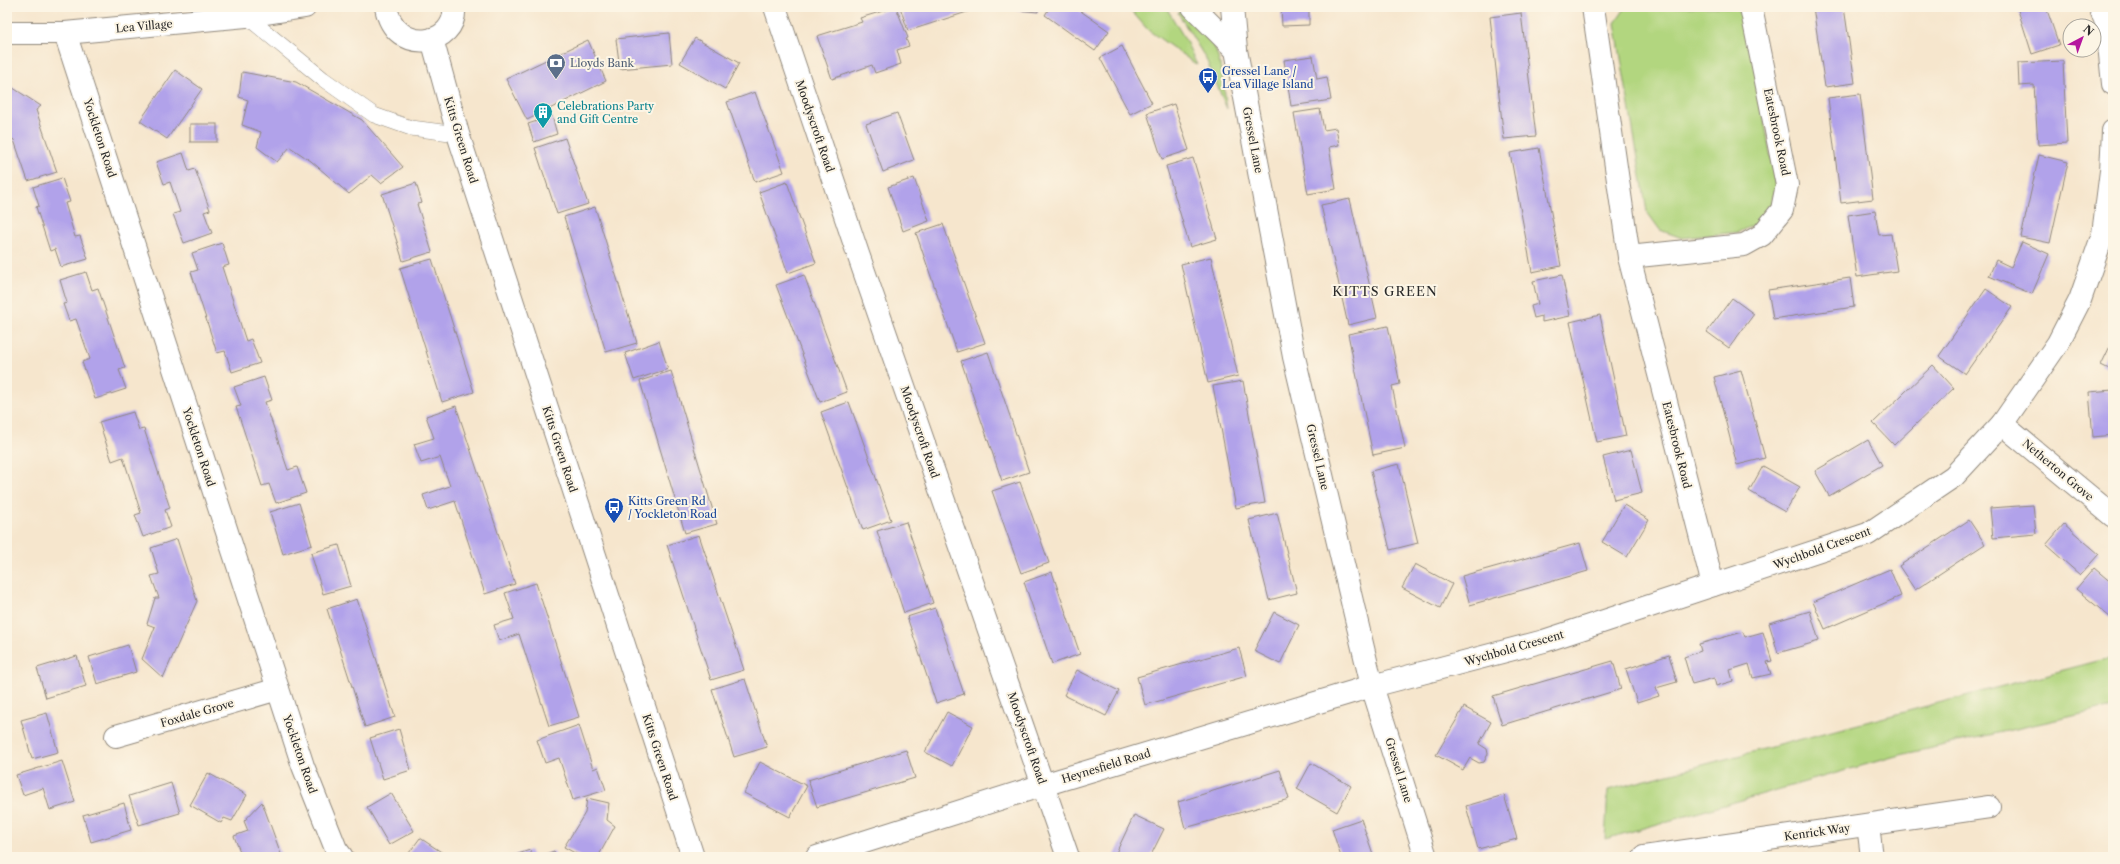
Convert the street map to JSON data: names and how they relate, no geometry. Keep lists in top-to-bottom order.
{
  "streets": {
    "street": [
      "Lea Village",
      "Moodyscroft Road",
      "Eatesbrook Road",
      "Yockleton Road",
      "Kitts Green Road",
      "Gressel Lane",
      "Netherton Grove",
      "Wychbold Crescent",
      "Foxdale Grove",
      "Heynesfield Road",
      "Kenrick Way"
    ]
  },
  "crossings": [
    ["Lea Village", "Yockleton Road"],
    ["Moodyscroft Road", "Heynesfield Road"],
    ["Eatesbrook Road", "Wychbold Crescent"],
    ["Yockleton Road", "Foxdale Grove"],
    ["Gressel Lane", "Wychbold Crescent"],
    ["Gressel Lane", "Heynesfield Road"],
    ["Netherton Grove", "Wychbold Crescent"],
    ["Wychbold Crescent", "Heynesfield Road"]
  ],
  "districts": ["KITTS GREEN"],
  "places": {
    "bank": ["Lloyds Bank"],
    "bus stop": ["Gressel Lane / Lea Village Island", "Kitts Green Rd / Yockleton Road"],
    "building": ["Celebrations Party and Gift Centre"]
  },
  "north": "top right"
}
